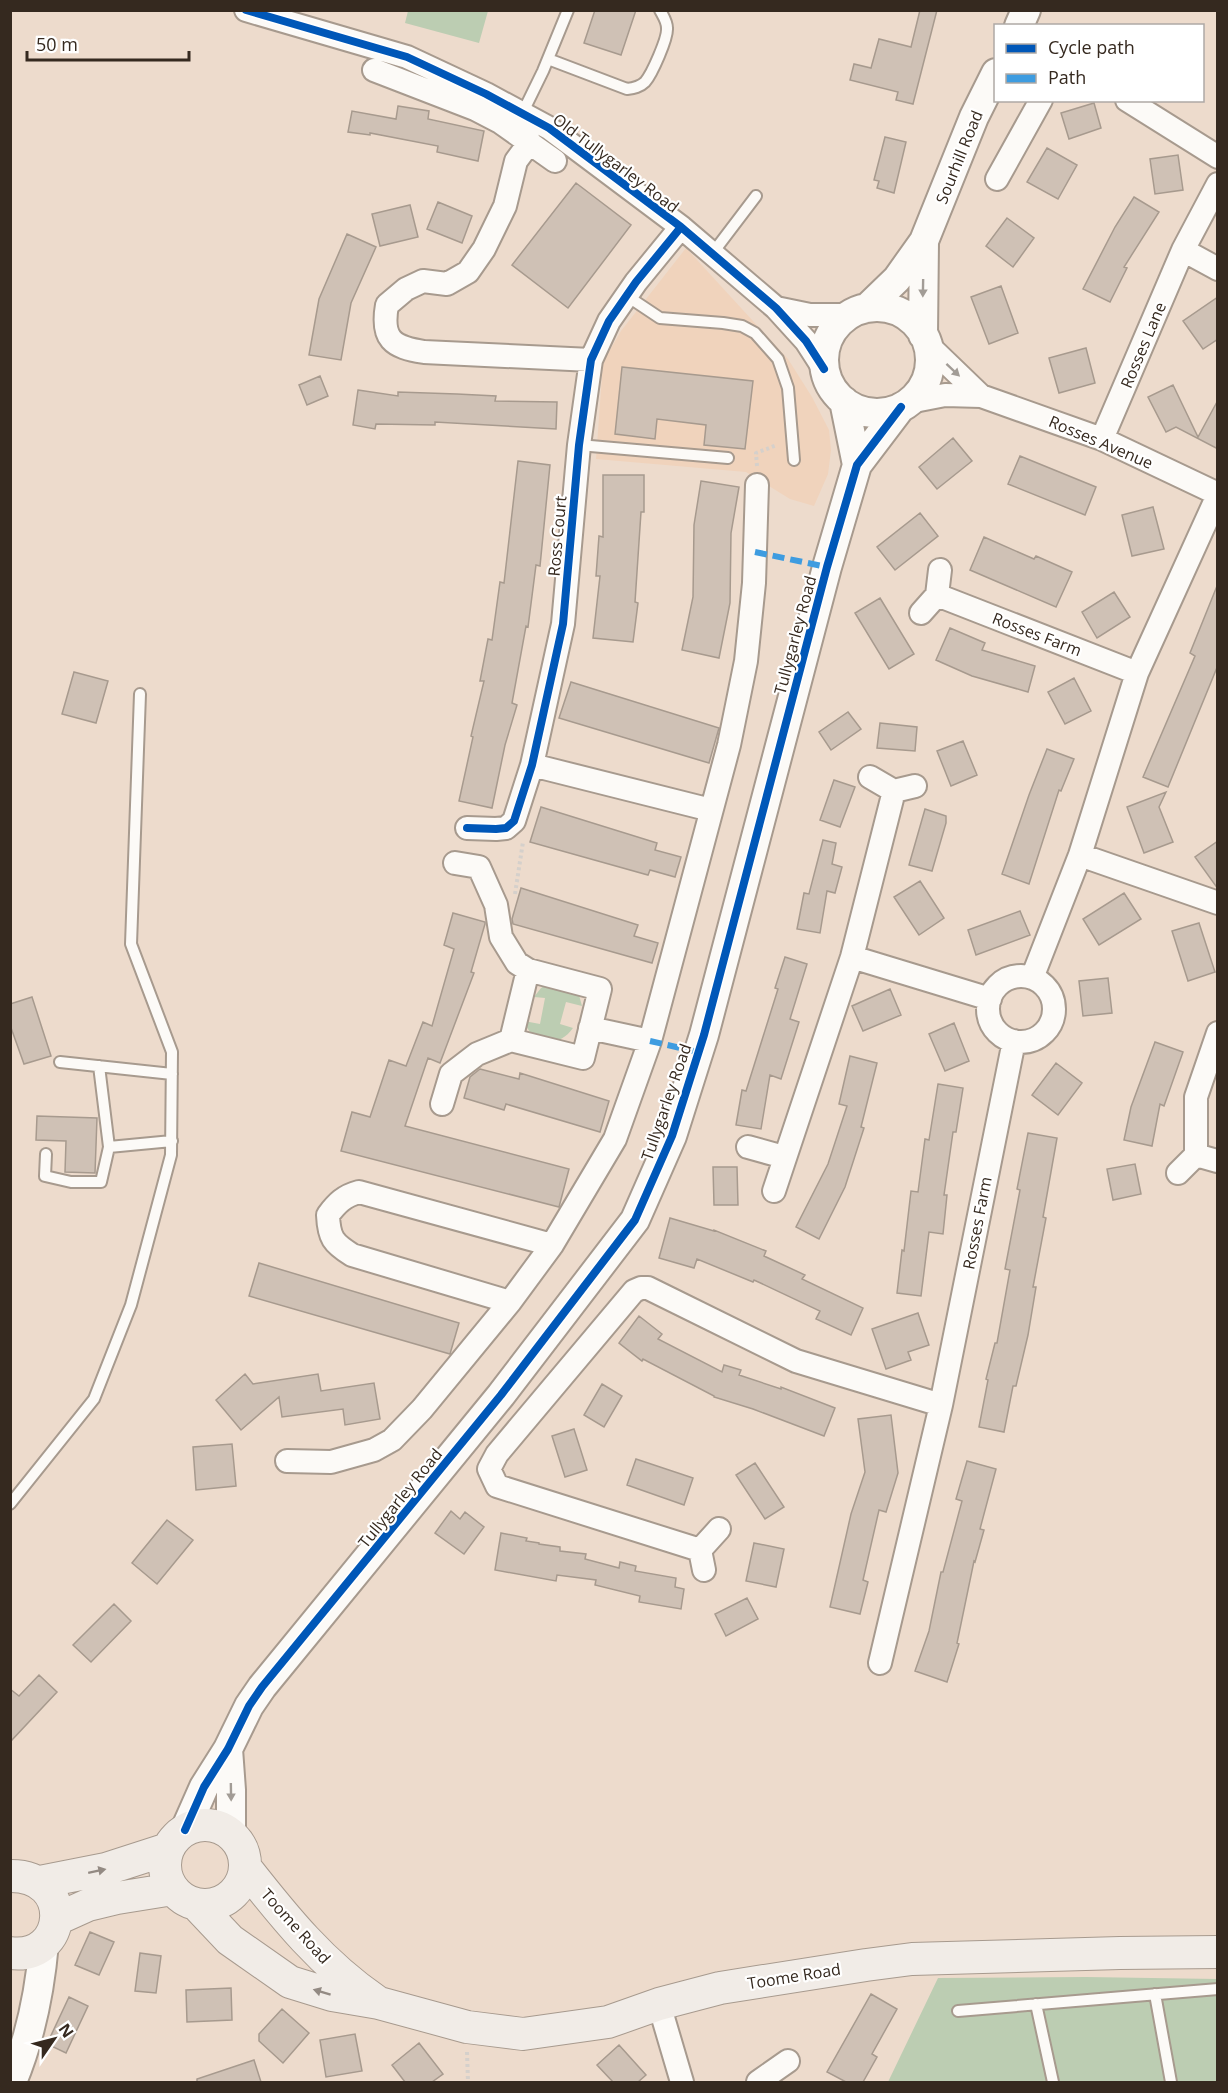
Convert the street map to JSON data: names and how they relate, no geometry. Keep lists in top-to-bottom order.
{
  "streets": {
    "main road": ["Toome Road"],
    "street": [
      "Sourhill Road",
      "Old Tullygarley Road",
      "Rosses Lane",
      "Rosses Avenue",
      "Ross Court",
      "Rosses Farm",
      "Tullygarley Road"
    ]
  },
  "crossings": [
    ["Sourhill Road", "Old Tullygarley Road"],
    ["Sourhill Road", "Rosses Avenue"],
    ["Sourhill Road", "Tullygarley Road"],
    ["Old Tullygarley Road", "Rosses Avenue"],
    ["Old Tullygarley Road", "Ross Court"],
    ["Old Tullygarley Road", "Tullygarley Road"],
    ["Rosses Lane", "Rosses Avenue"],
    ["Rosses Avenue", "Tullygarley Road"],
    ["Tullygarley Road", "Toome Road"]
  ],
  "legend": ["Cycle path", "Path"],
  "scale_bar": "50 m",
  "north": "top right"
}
